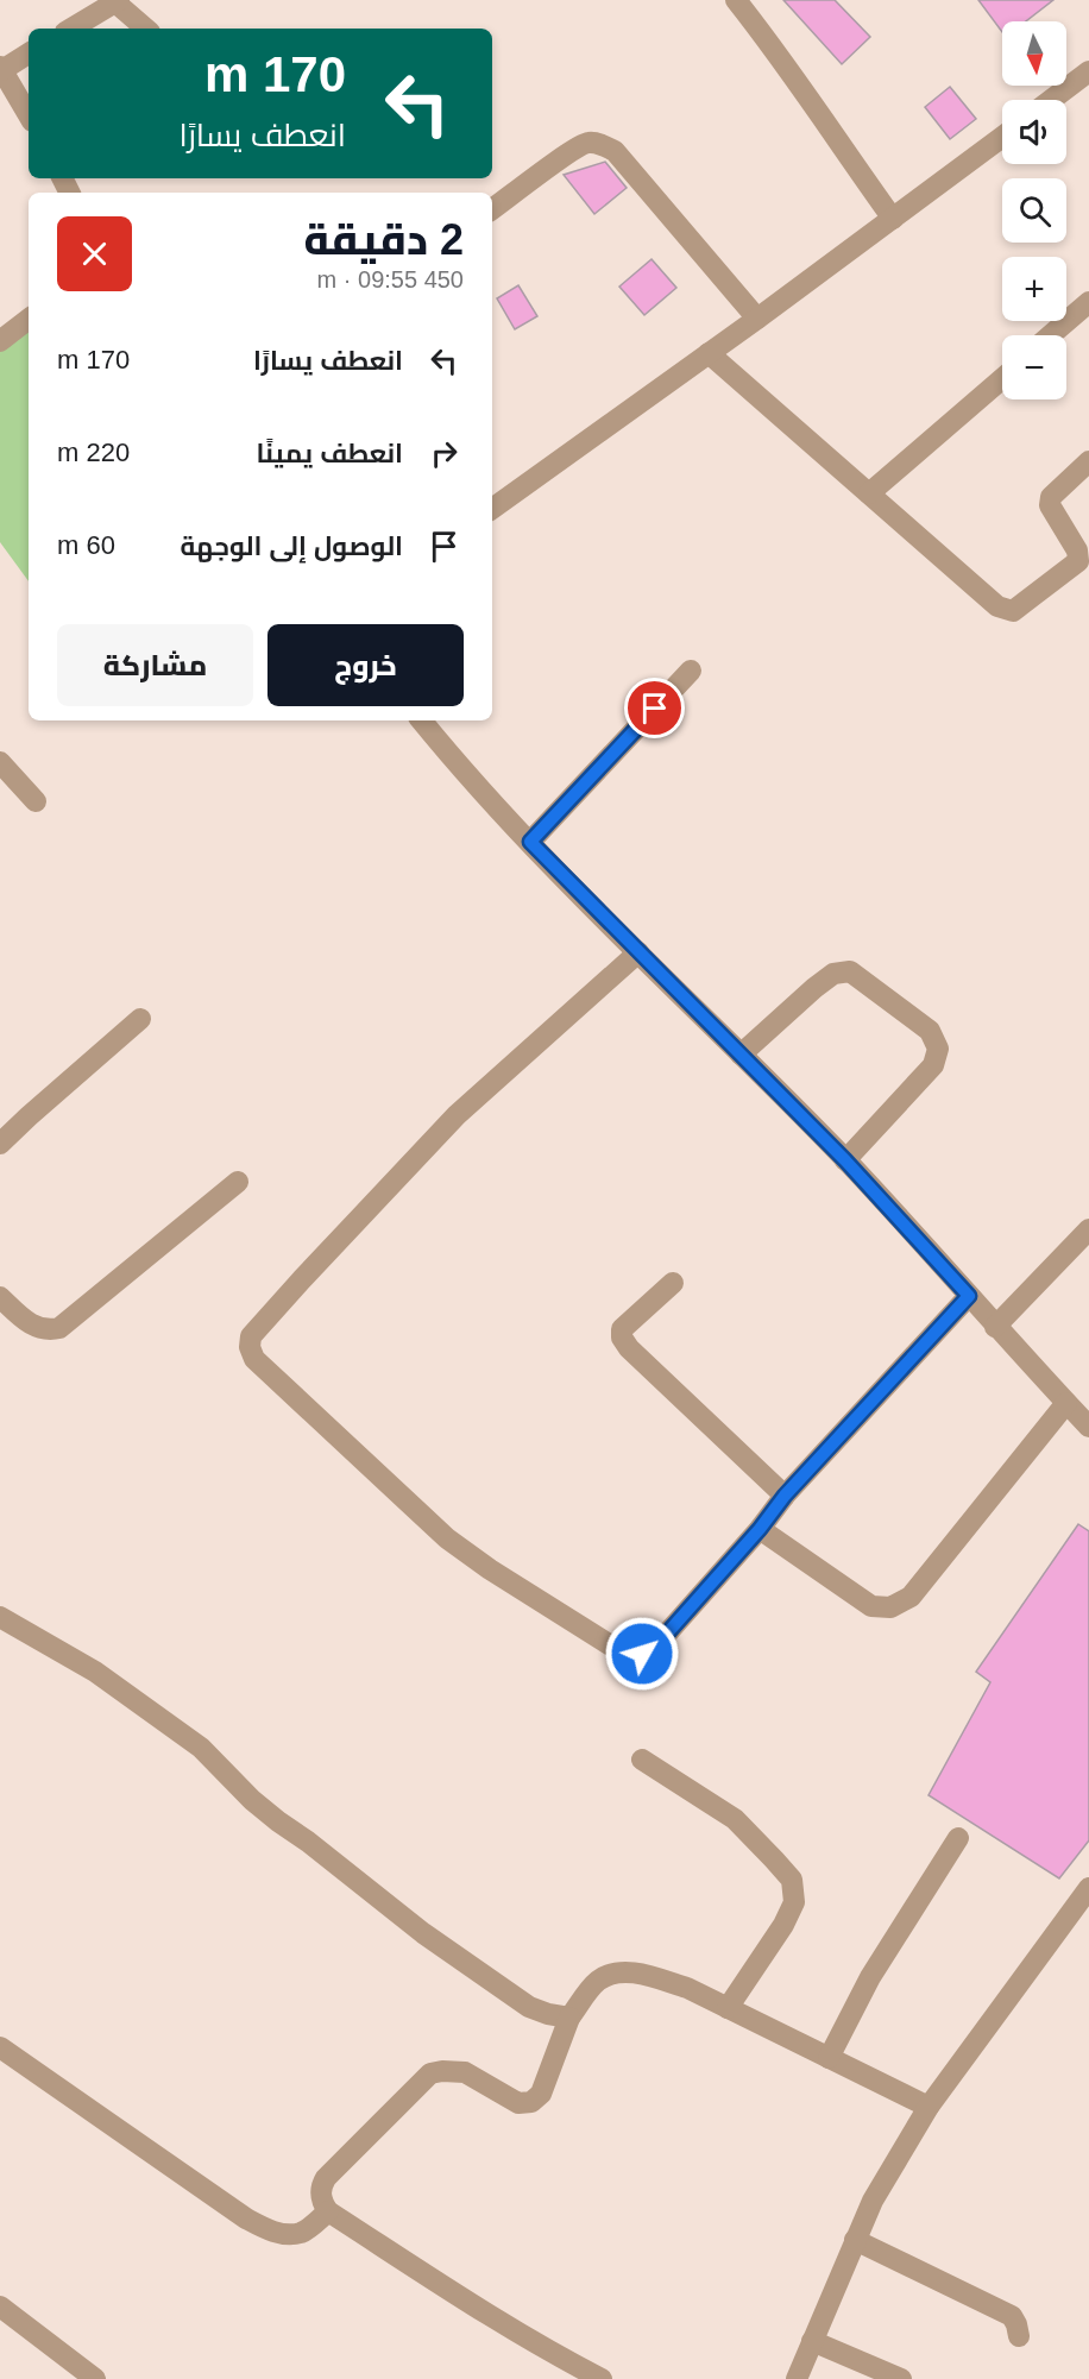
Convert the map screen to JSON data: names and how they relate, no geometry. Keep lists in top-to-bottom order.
{
  "north": "bottom",
  "page": {
    "map_buttons": ["+", "−"],
    "turn": ["170 m", "انعطف يسارًا"],
    "heading": ["2 دقيقة", "450 m · 09:55"],
    "list": [
      {
        "name": "انعطف يسارًا",
        "value": "170 m"
      },
      {
        "name": "انعطف يمينًا",
        "value": "220 m"
      },
      {
        "name": "الوصول إلى الوجهة",
        "value": "60 m"
      }
    ],
    "buttons": ["خروج", "مشاركة"]
  }
}
